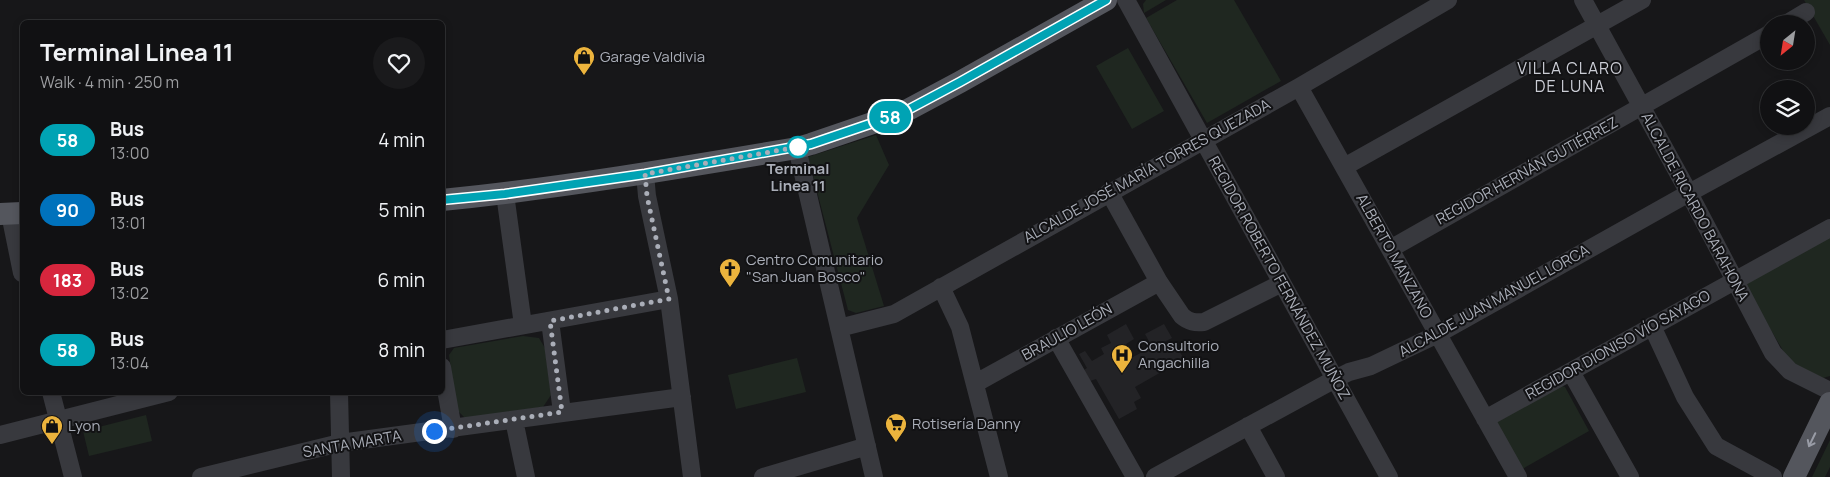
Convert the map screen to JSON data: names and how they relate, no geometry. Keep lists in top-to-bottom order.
{
  "streets": {
    "street": [
      "ALCALDE JOSÉ MARÍA TORRES QUEZADA",
      "REGIDOR HERNÁN GUTIÉRREZ",
      "ALCALDE RICARDO BARAHONA",
      "ALBERTO MANZANO",
      "REGIDOR ROBERTO FERNÁNDEZ MUÑOZ",
      "ALCALDE JUAN MANUEL LORCA",
      "BRAULIO LEÓN",
      "REGIDOR DIONISO VÍO SAYAGO",
      "SANTA MARTA"
    ]
  },
  "crossings": [
    ["ALCALDE JOSÉ MARÍA TORRES QUEZADA", "ALBERTO MANZANO"],
    ["ALCALDE JOSÉ MARÍA TORRES QUEZADA", "REGIDOR ROBERTO FERNÁNDEZ MUÑOZ"],
    ["REGIDOR HERNÁN GUTIÉRREZ", "ALCALDE RICARDO BARAHONA"],
    ["REGIDOR HERNÁN GUTIÉRREZ", "ALBERTO MANZANO"],
    ["ALCALDE RICARDO BARAHONA", "ALCALDE JUAN MANUEL LORCA"],
    ["ALCALDE RICARDO BARAHONA", "REGIDOR DIONISO VÍO SAYAGO"],
    ["ALBERTO MANZANO", "ALCALDE JUAN MANUEL LORCA"],
    ["ALBERTO MANZANO", "REGIDOR DIONISO VÍO SAYAGO"],
    ["REGIDOR ROBERTO FERNÁNDEZ MUÑOZ", "ALCALDE JUAN MANUEL LORCA"]
  ],
  "districts": ["VILLA CLARO DE LUNA"],
  "places": {
    "shop": ["Garage Valdivia", "Lyon"],
    "other": ["Terminal Linea 11"],
    "church": ["Centro Comunitario \"San Juan Bosco\""],
    "hospital": ["Consultorio Angachilla"],
    "supermarket": ["Rotisería Danny"]
  },
  "lines": ["bus line 58"],
  "north": "bottom left",
  "page": {
    "on_map": "58",
    "heading": ["Terminal Linea 11", "Walk · 4 min · 250 m"],
    "list": [
      {
        "mark": "58",
        "name": "Bus",
        "note": "13:00",
        "value": "4 min"
      },
      {
        "mark": "90",
        "name": "Bus",
        "note": "13:01",
        "value": "5 min"
      },
      {
        "mark": "183",
        "name": "Bus",
        "note": "13:02",
        "value": "6 min"
      },
      {
        "mark": "58",
        "name": "Bus",
        "note": "13:04",
        "value": "8 min"
      }
    ]
  }
}
